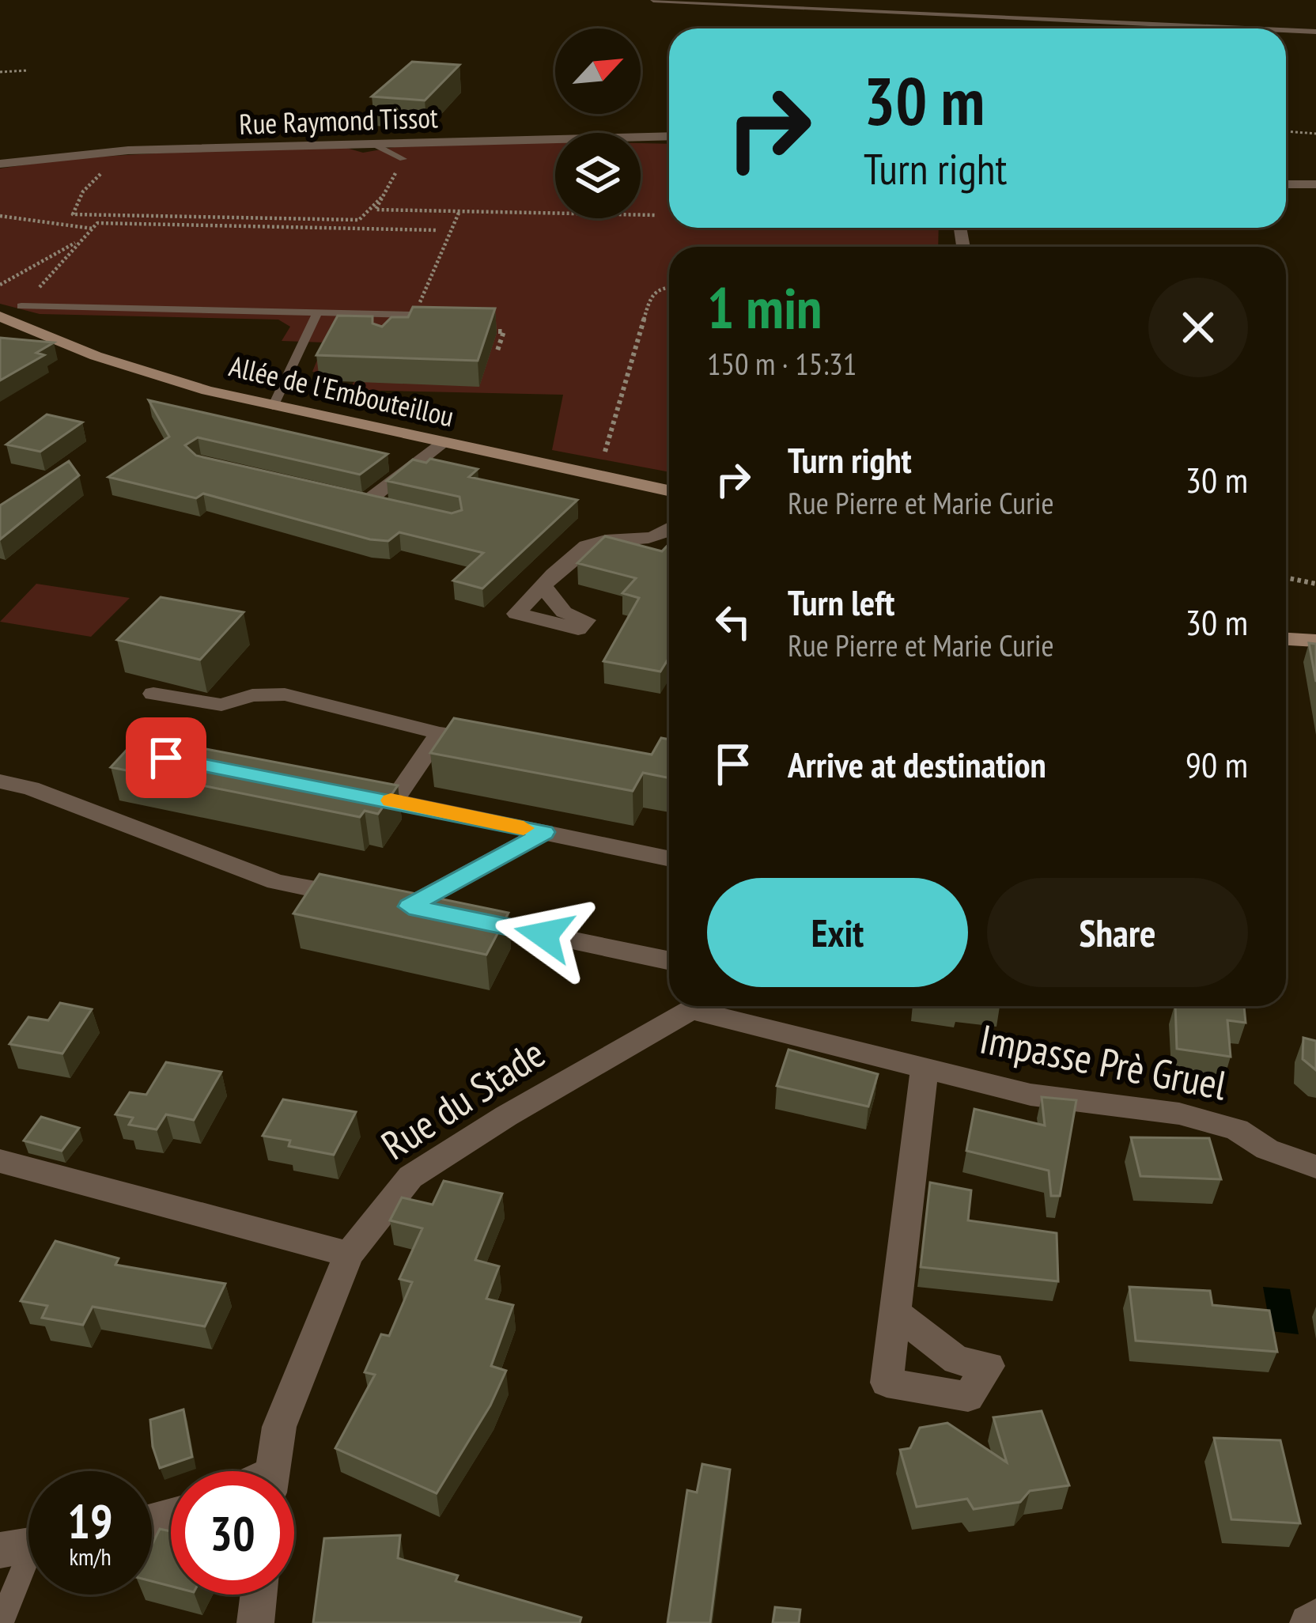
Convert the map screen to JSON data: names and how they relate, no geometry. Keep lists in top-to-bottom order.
{
  "streets": {
    "street": [
      "Rue Raymond Tissot",
      "Allée de l'Embouteillou",
      "Impasse Prè Gruel",
      "Rue du Stade"
    ]
  },
  "north": "top right",
  "page": {
    "turn": ["30 m", "Turn right"],
    "heading": ["1 min", "150 m · 15:31"],
    "list": [
      {
        "name": "Turn right",
        "note": "Rue Pierre et Marie Curie",
        "value": "30 m"
      },
      {
        "name": "Turn left",
        "note": "Rue Pierre et Marie Curie",
        "value": "30 m"
      },
      {
        "name": "Arrive at destination",
        "value": "90 m"
      }
    ],
    "buttons": ["Exit", "Share"],
    "speed": "19 km/h",
    "limit": "30"
  }
}
